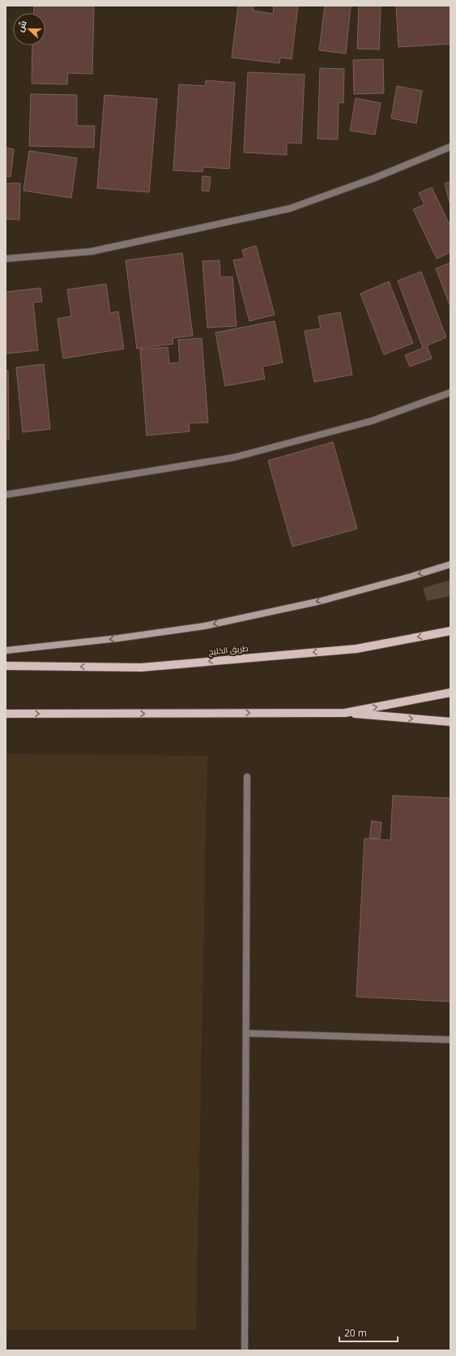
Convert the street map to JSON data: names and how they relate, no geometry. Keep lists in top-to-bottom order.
{
  "streets": {
    "main road": ["طريق الخليج"]
  },
  "scale_bar": "20 m",
  "north": "left"
}
